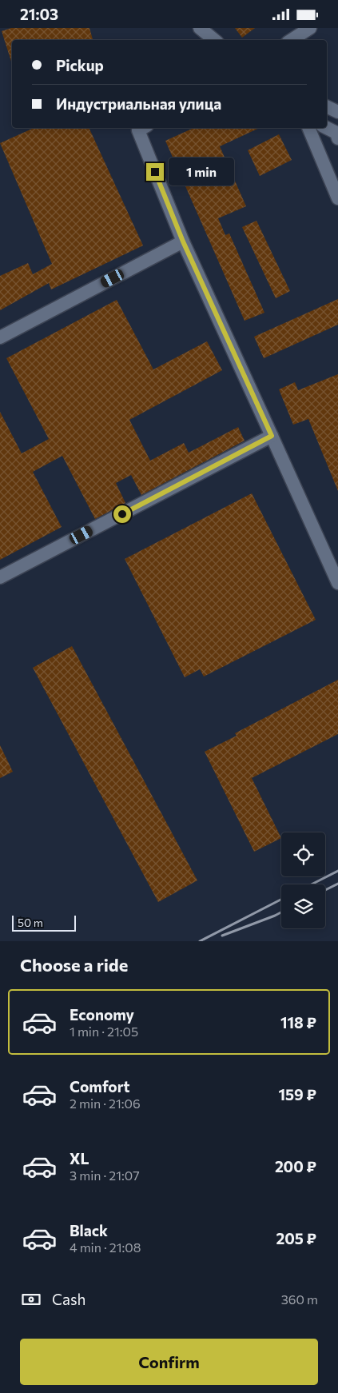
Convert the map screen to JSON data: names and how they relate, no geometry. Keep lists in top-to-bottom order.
{
  "scale_bar": "50 m",
  "page": {
    "status": "21:03",
    "banner": ["Pickup", "Индустриальная улица"],
    "bubble": "1 min",
    "scale": "50 m",
    "heading": "Choose a ride",
    "list": [
      {
        "name": "Economy",
        "note": "1 min · 21:05",
        "value": "118 ₽"
      },
      {
        "name": "Comfort",
        "note": "2 min · 21:06",
        "value": "159 ₽"
      },
      {
        "name": "XL",
        "note": "3 min · 21:07",
        "value": "200 ₽"
      },
      {
        "name": "Black",
        "note": "4 min · 21:08",
        "value": "205 ₽"
      }
    ],
    "pay": ["Cash", "360 m"],
    "buttons": "Confirm"
  }
}
